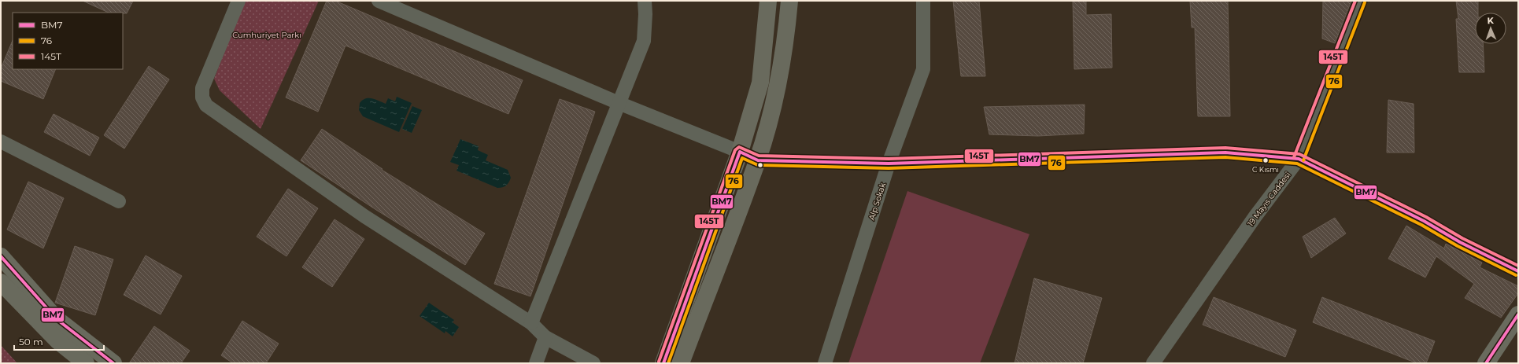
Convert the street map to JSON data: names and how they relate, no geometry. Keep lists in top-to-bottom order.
{
  "streets": {
    "street": ["19 Mayıs Caddesi", "Alp Sokak"]
  },
  "parks": ["Cumhuriyet Parkı"],
  "places": ["C Kısmı"],
  "lines": ["transit line 145T", "transit line 76", "transit line BM7"],
  "legend": ["BM7", "76", "145T"],
  "scale_bar": "50 m",
  "north": "top"
}
